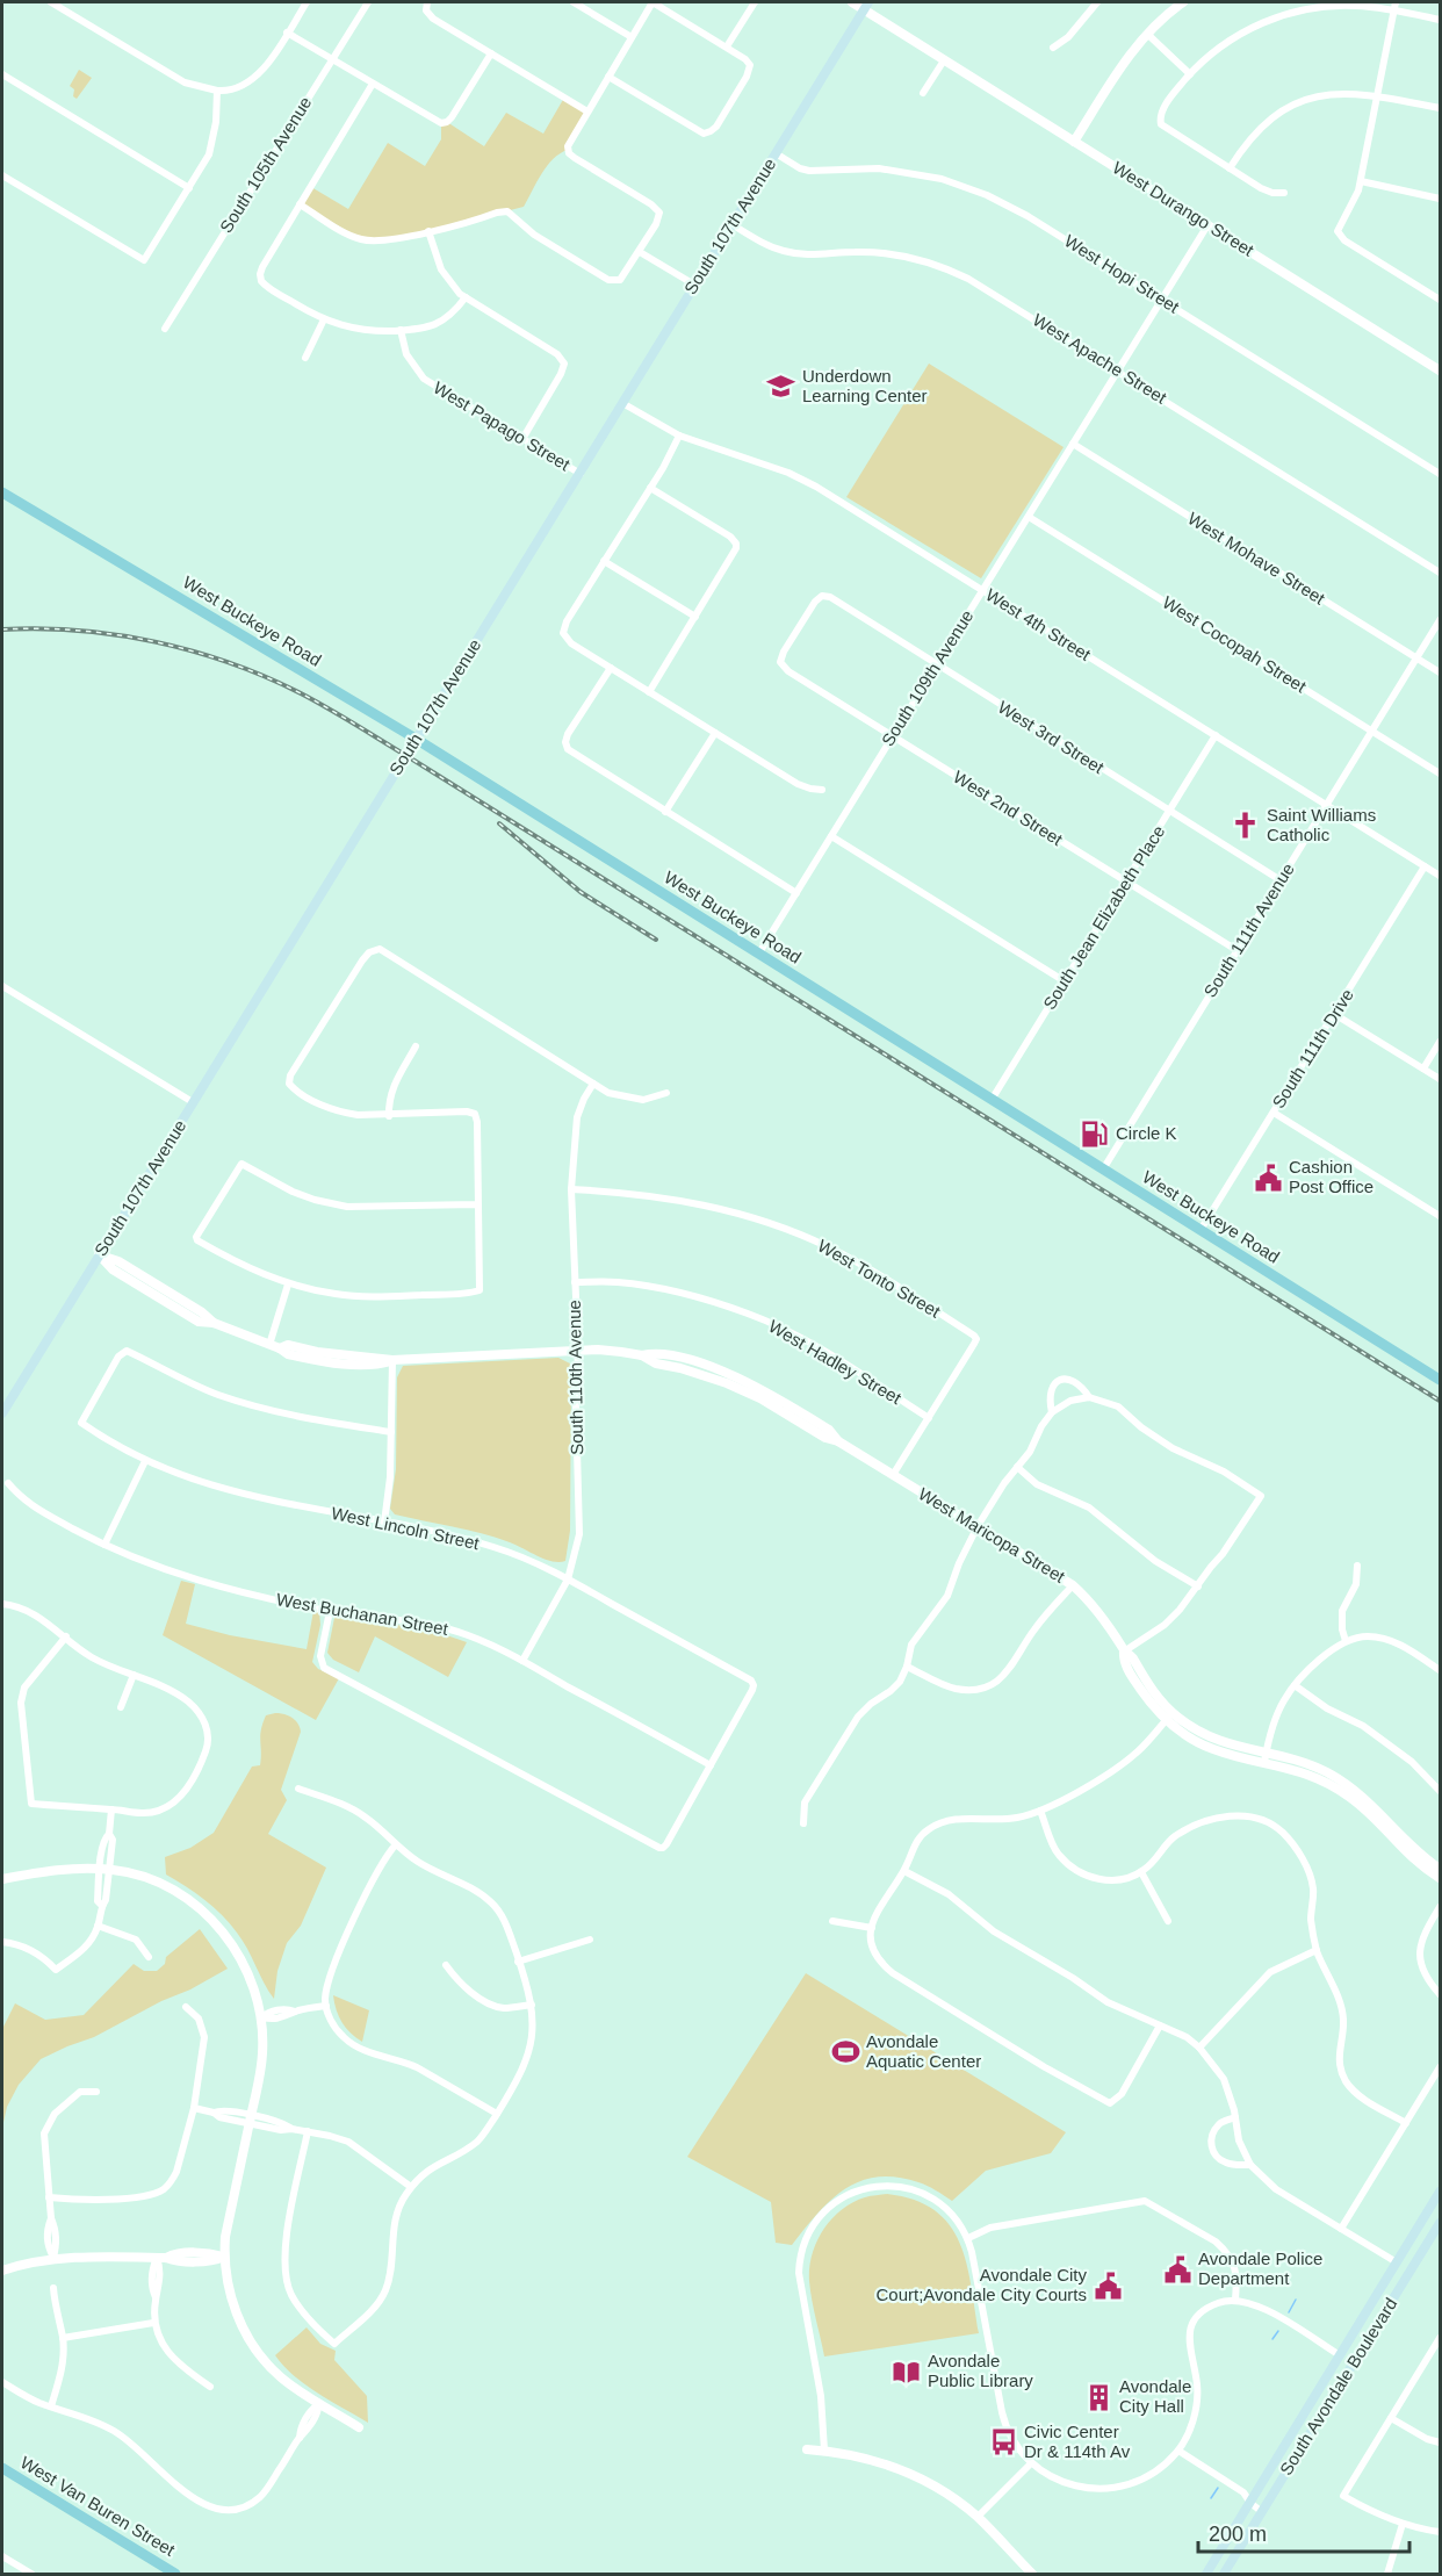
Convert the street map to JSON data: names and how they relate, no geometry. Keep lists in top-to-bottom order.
{
  "streets": {
    "main road": [
      "South 107th Avenue",
      "West Buckeye Road",
      "South Avondale Boulevard",
      "West Van Buren Street"
    ],
    "street": [
      "South 105th Avenue",
      "West Durango Street",
      "West Hopi Street",
      "West Apache Street",
      "West Papago Street",
      "West Mohave Street",
      "West 4th Street",
      "West Cocopah Street",
      "South 109th Avenue",
      "West 3rd Street",
      "West 2nd Street",
      "South Jean Elizabeth Place",
      "South 111th Avenue",
      "South 111th Drive",
      "West Tonto Street",
      "West Hadley Street",
      "South 110th Avenue",
      "West Lincoln Street",
      "West Maricopa Street",
      "West Buchanan Street"
    ]
  },
  "crossings": [
    ["West Durango Street", "South 107th Avenue"],
    ["West Durango Street", "South 109th Avenue"],
    ["South 107th Avenue", "West Hopi Street"],
    ["South 107th Avenue", "West Apache Street"],
    ["South 107th Avenue", "West Papago Street"],
    ["South 107th Avenue", "West Buckeye Road"],
    ["South 107th Avenue", "West 4th Street"],
    ["South 107th Avenue", "West Maricopa Street"],
    ["West Hopi Street", "South 109th Avenue"],
    ["West Apache Street", "South 109th Avenue"],
    ["West Mohave Street", "South 109th Avenue"],
    ["West Mohave Street", "South 111th Avenue"],
    ["West Buckeye Road", "South 109th Avenue"],
    ["West Buckeye Road", "South Jean Elizabeth Place"],
    ["West Buckeye Road", "South 111th Avenue"],
    ["West Buckeye Road", "South 111th Drive"],
    ["West 4th Street", "South 109th Avenue"],
    ["West 4th Street", "South Jean Elizabeth Place"],
    ["West 4th Street", "South 111th Avenue"],
    ["West 4th Street", "South 111th Drive"],
    ["West Cocopah Street", "South 109th Avenue"],
    ["West Cocopah Street", "South 111th Avenue"],
    ["South 109th Avenue", "West 3rd Street"],
    ["South 109th Avenue", "West 2nd Street"],
    ["West 3rd Street", "West 2nd Street"],
    ["West 3rd Street", "South Jean Elizabeth Place"],
    ["West 3rd Street", "South 111th Avenue"],
    ["West 2nd Street", "South Jean Elizabeth Place"],
    ["West 2nd Street", "South 111th Avenue"],
    ["West Tonto Street", "West Hadley Street"],
    ["West Tonto Street", "South 110th Avenue"],
    ["West Hadley Street", "South 110th Avenue"],
    ["South 110th Avenue", "West Lincoln Street"],
    ["South 110th Avenue", "West Maricopa Street"],
    ["South 110th Avenue", "West Buchanan Street"],
    ["West Lincoln Street", "West Buchanan Street"]
  ],
  "places": {
    "school or university": ["Underdown Learning Center"],
    "church": ["Saint Williams Catholic"],
    "fuel station": ["Circle K"],
    "public building": ["Cashion Post Office", "Avondale Police Department", "Avondale City Court;Avondale City Courts"],
    "sports": ["Avondale Aquatic Center"],
    "library": ["Avondale Public Library"],
    "building": ["Avondale City Hall"],
    "bus stop": ["Civic Center Dr & 114th Av"]
  },
  "scale_bar": "200 m"
}
